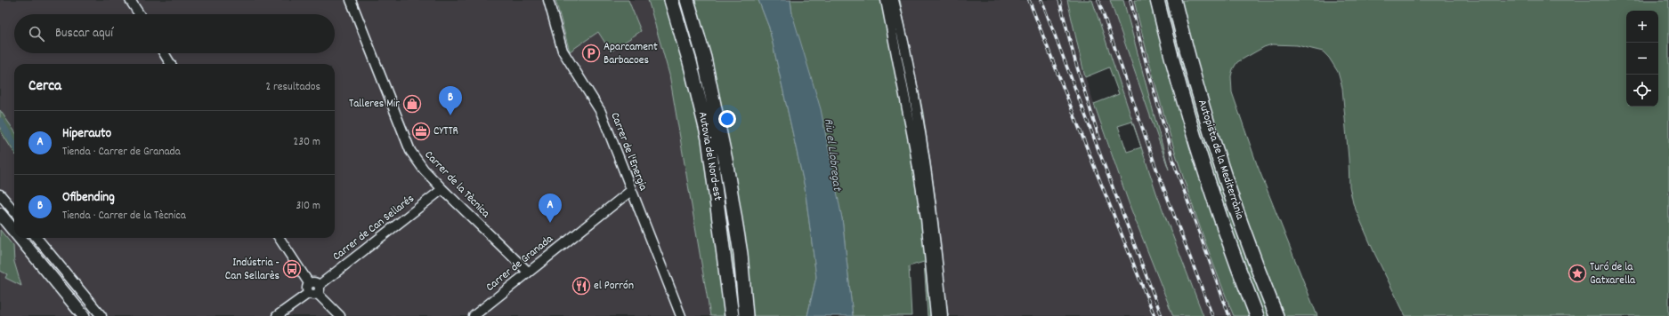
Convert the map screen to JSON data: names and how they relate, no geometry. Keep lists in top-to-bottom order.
{
  "streets": {
    "highway": ["Autovia del Nord-est", "Autopista de la Mediterrània"],
    "street": [
      "Carrer de l'Energia",
      "Carrer de la Tècnica",
      "Carrer de Can Sellarés",
      "Carrer de Granada"
    ]
  },
  "crossings": [
    ["Carrer de l'Energia", "Carrer de Granada"],
    ["Carrer de la Tècnica", "Carrer de Can Sellarés"],
    ["Carrer de la Tècnica", "Carrer de Granada"]
  ],
  "water": ["Riu el Llobregat"],
  "places": {
    "parking": ["Aparcament Barbacoes"],
    "shop": ["Talleres Mir"],
    "office": ["CYTTR"],
    "bus stop": ["Indústria - Can Sellarès"],
    "place": ["Turó de la Gatxarella"],
    "restaurant": ["el Porrón"]
  },
  "page": {
    "map_buttons": ["+", "−"],
    "search": "Buscar aquí",
    "heading": ["Cerca", "2 resultados"],
    "pins": ["B", "A"],
    "list": [
      {
        "mark": "A",
        "name": "Hiperauto",
        "note": "Tienda · Carrer de Granada",
        "value": "230 m"
      },
      {
        "mark": "B",
        "name": "Ofibending",
        "note": "Tienda · Carrer de la Tècnica",
        "value": "310 m"
      }
    ]
  }
}
